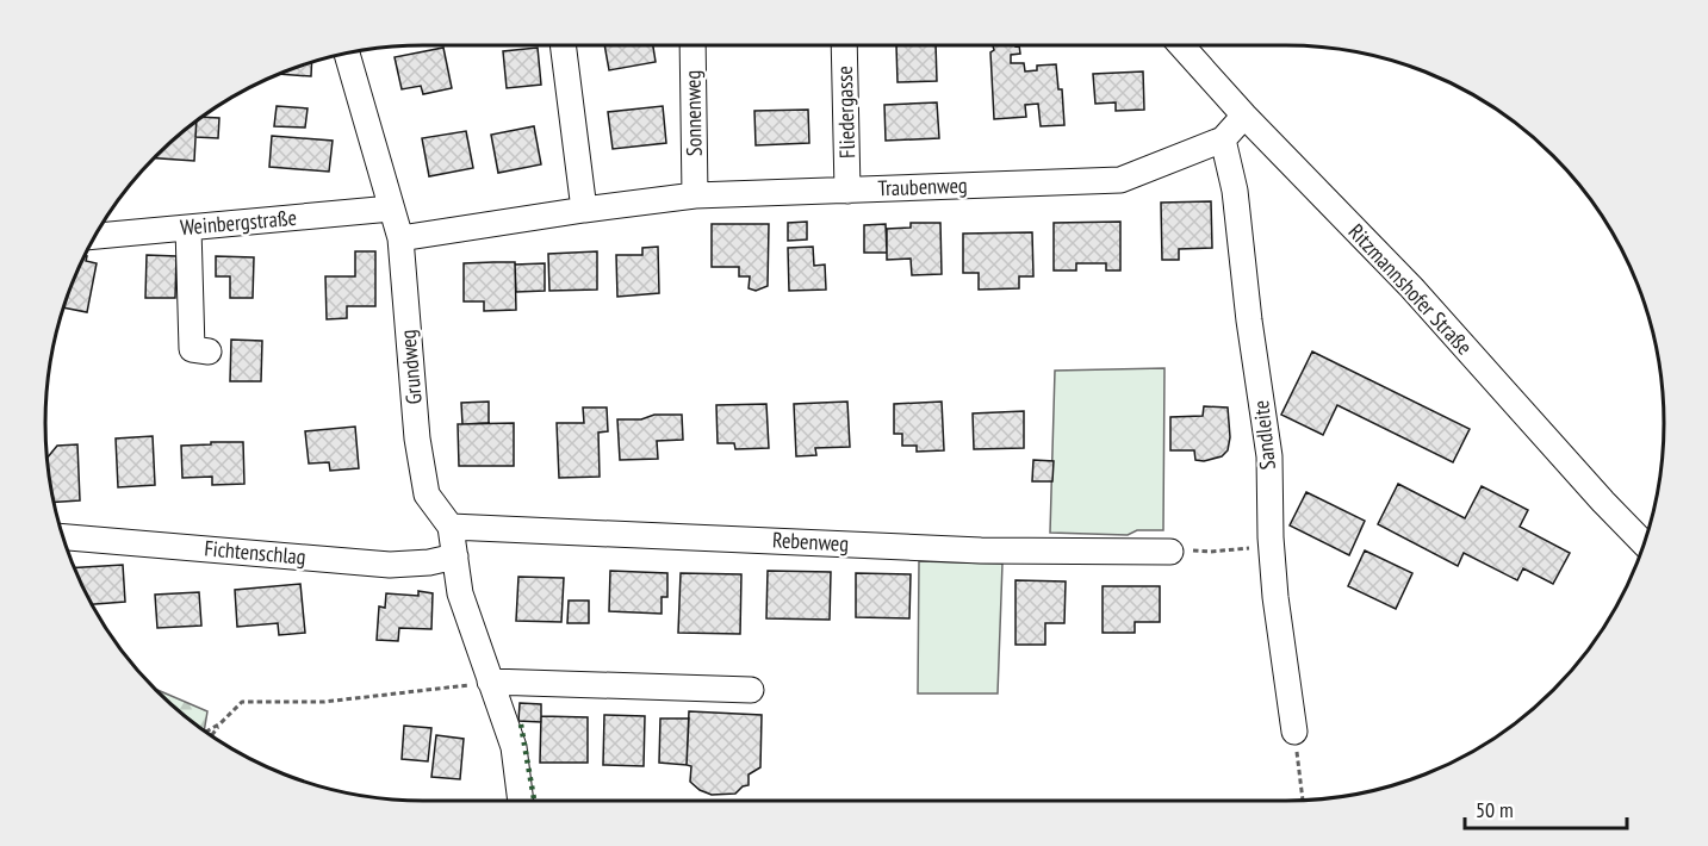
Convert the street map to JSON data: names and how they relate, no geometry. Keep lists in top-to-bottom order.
{
  "streets": {
    "street": [
      "Fliedergasse",
      "Sonnenweg",
      "Traubenweg",
      "Weinbergstraße",
      "Ritzmannshofer Straße",
      "Grundweg",
      "Sandleite",
      "Rebenweg",
      "Fichtenschlag"
    ]
  },
  "crossings": [
    ["Fliedergasse", "Traubenweg"],
    ["Sonnenweg", "Traubenweg"],
    ["Traubenweg", "Ritzmannshofer Straße"],
    ["Traubenweg", "Grundweg"],
    ["Traubenweg", "Sandleite"],
    ["Weinbergstraße", "Grundweg"],
    ["Grundweg", "Rebenweg"],
    ["Grundweg", "Fichtenschlag"]
  ],
  "scale_bar": "50 m"
}
